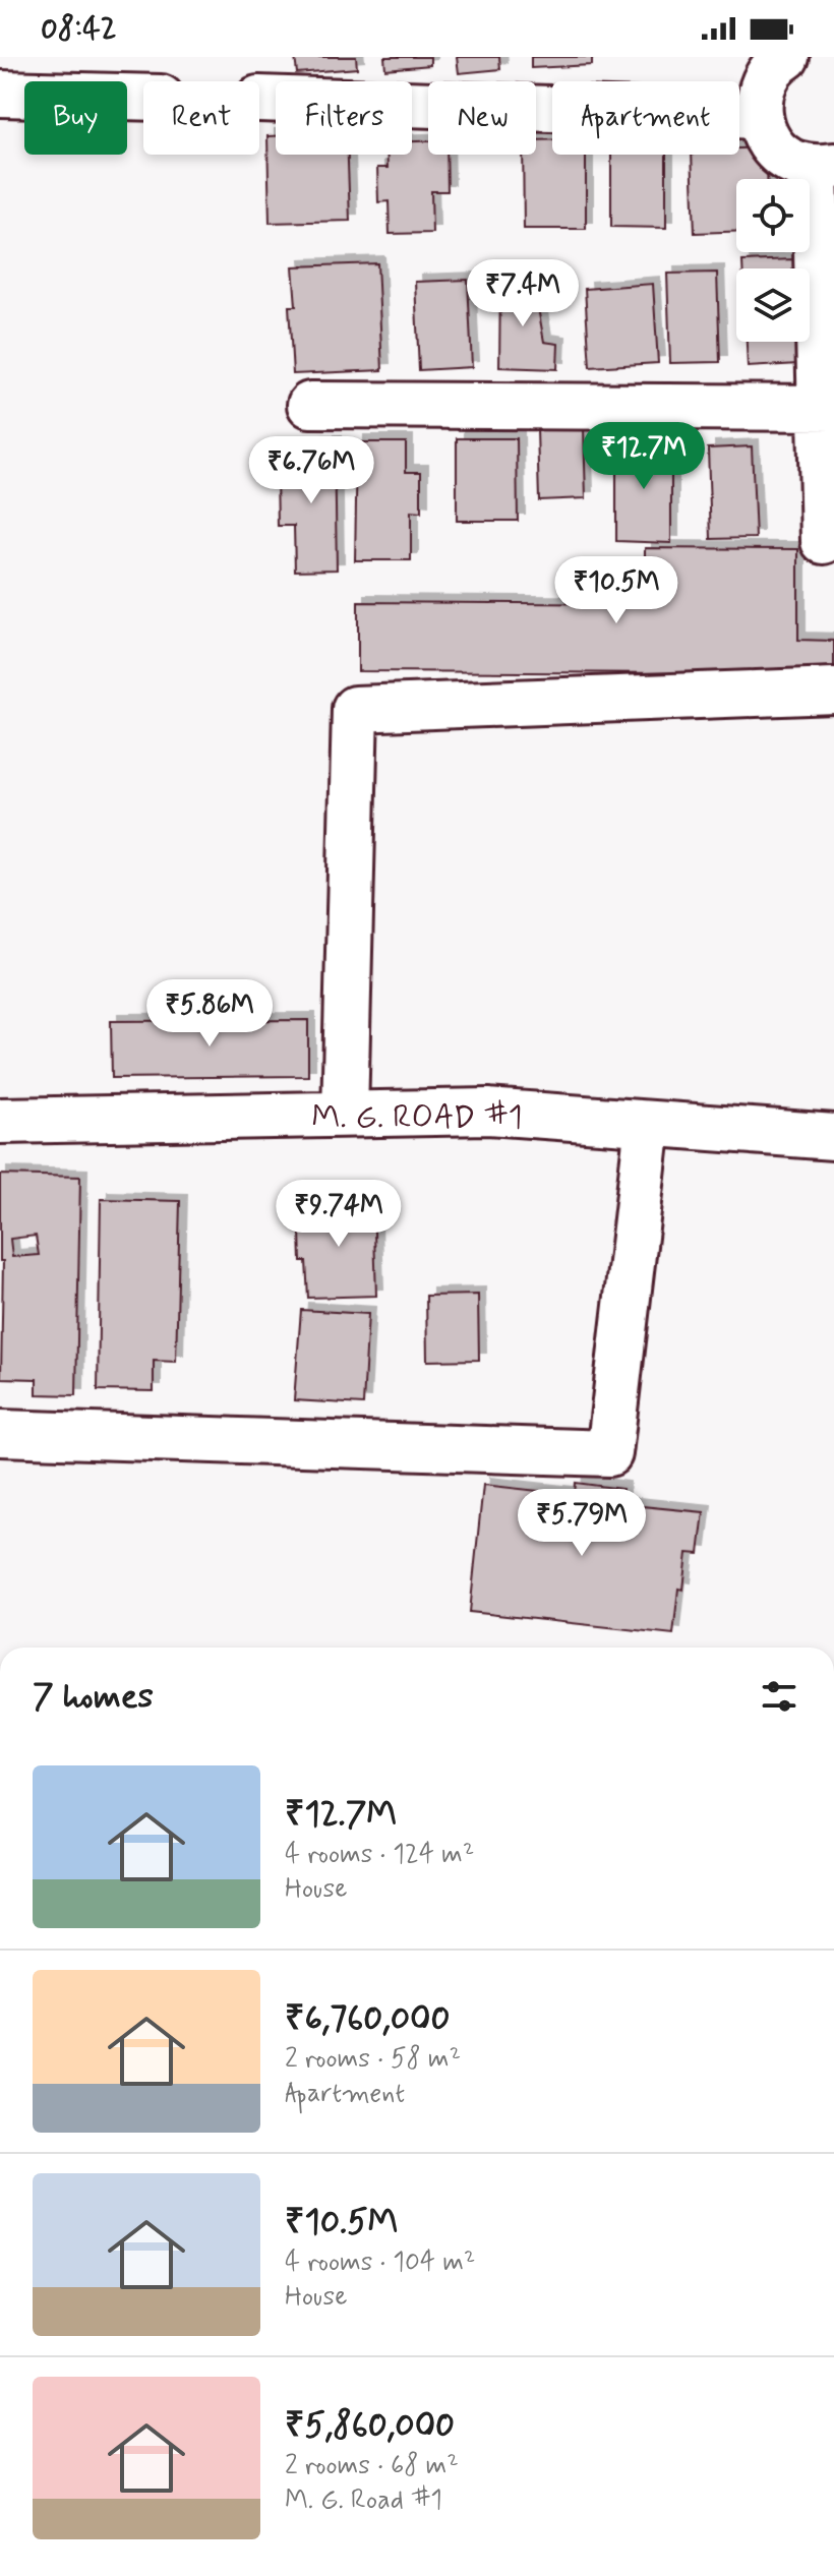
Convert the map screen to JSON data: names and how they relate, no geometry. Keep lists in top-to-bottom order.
{
  "streets": {
    "street": ["M. G. ROAD #1"]
  },
  "page": {
    "status": "08:42",
    "chip": [
      "Buy",
      "Rent",
      "Filters",
      "New",
      "Apartment"
    ],
    "price": [
      "₹7.4M",
      "₹12.7M",
      "₹6.76M",
      "₹10.5M",
      "₹5.86M",
      "₹9.74M",
      "₹5.79M"
    ],
    "heading": "7 homes",
    "list": [
      {
        "name": "₹12.7M",
        "note": "4 rooms · 124 m² · House"
      },
      {
        "name": "₹6,760,000",
        "note": "2 rooms · 58 m² · Apartment"
      },
      {
        "name": "₹10.5M",
        "note": "4 rooms · 104 m² · House"
      },
      {
        "name": "₹5,860,000",
        "note": "2 rooms · 68 m² · M. G. Road #1"
      }
    ]
  }
}
